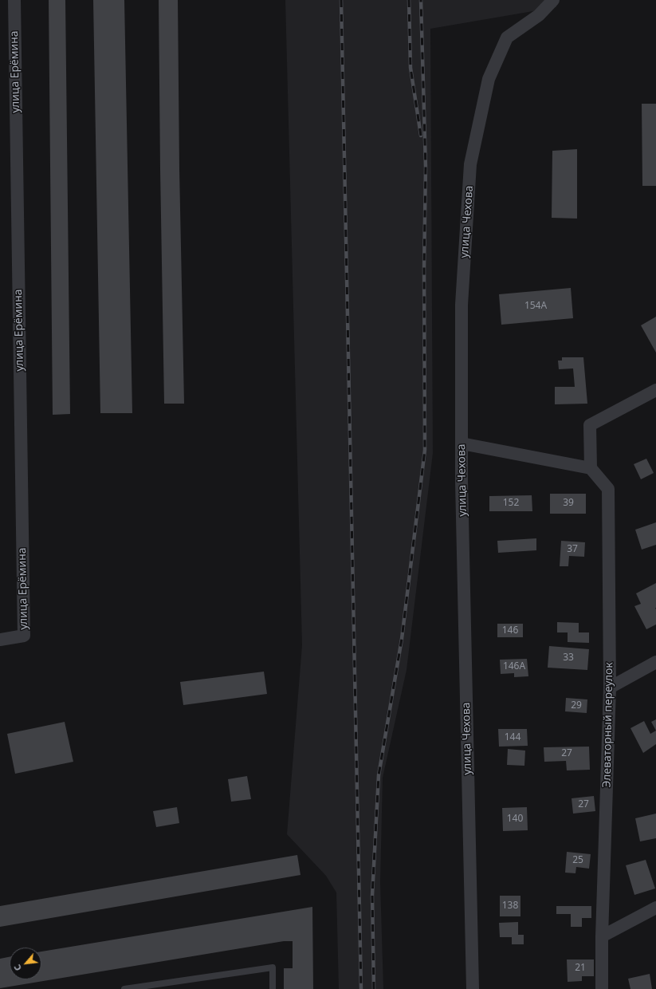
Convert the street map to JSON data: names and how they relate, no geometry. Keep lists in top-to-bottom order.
{
  "streets": {
    "street": ["улица Ерёмина", "улица Чехова", "Элеваторный переулок"]
  },
  "house_numbers": [
    "154А",
    "152",
    "39",
    "37",
    "146",
    "33",
    "146А",
    "29",
    "144",
    "27",
    "27",
    "140",
    "25",
    "138",
    "21"
  ],
  "north": "bottom left"
}
